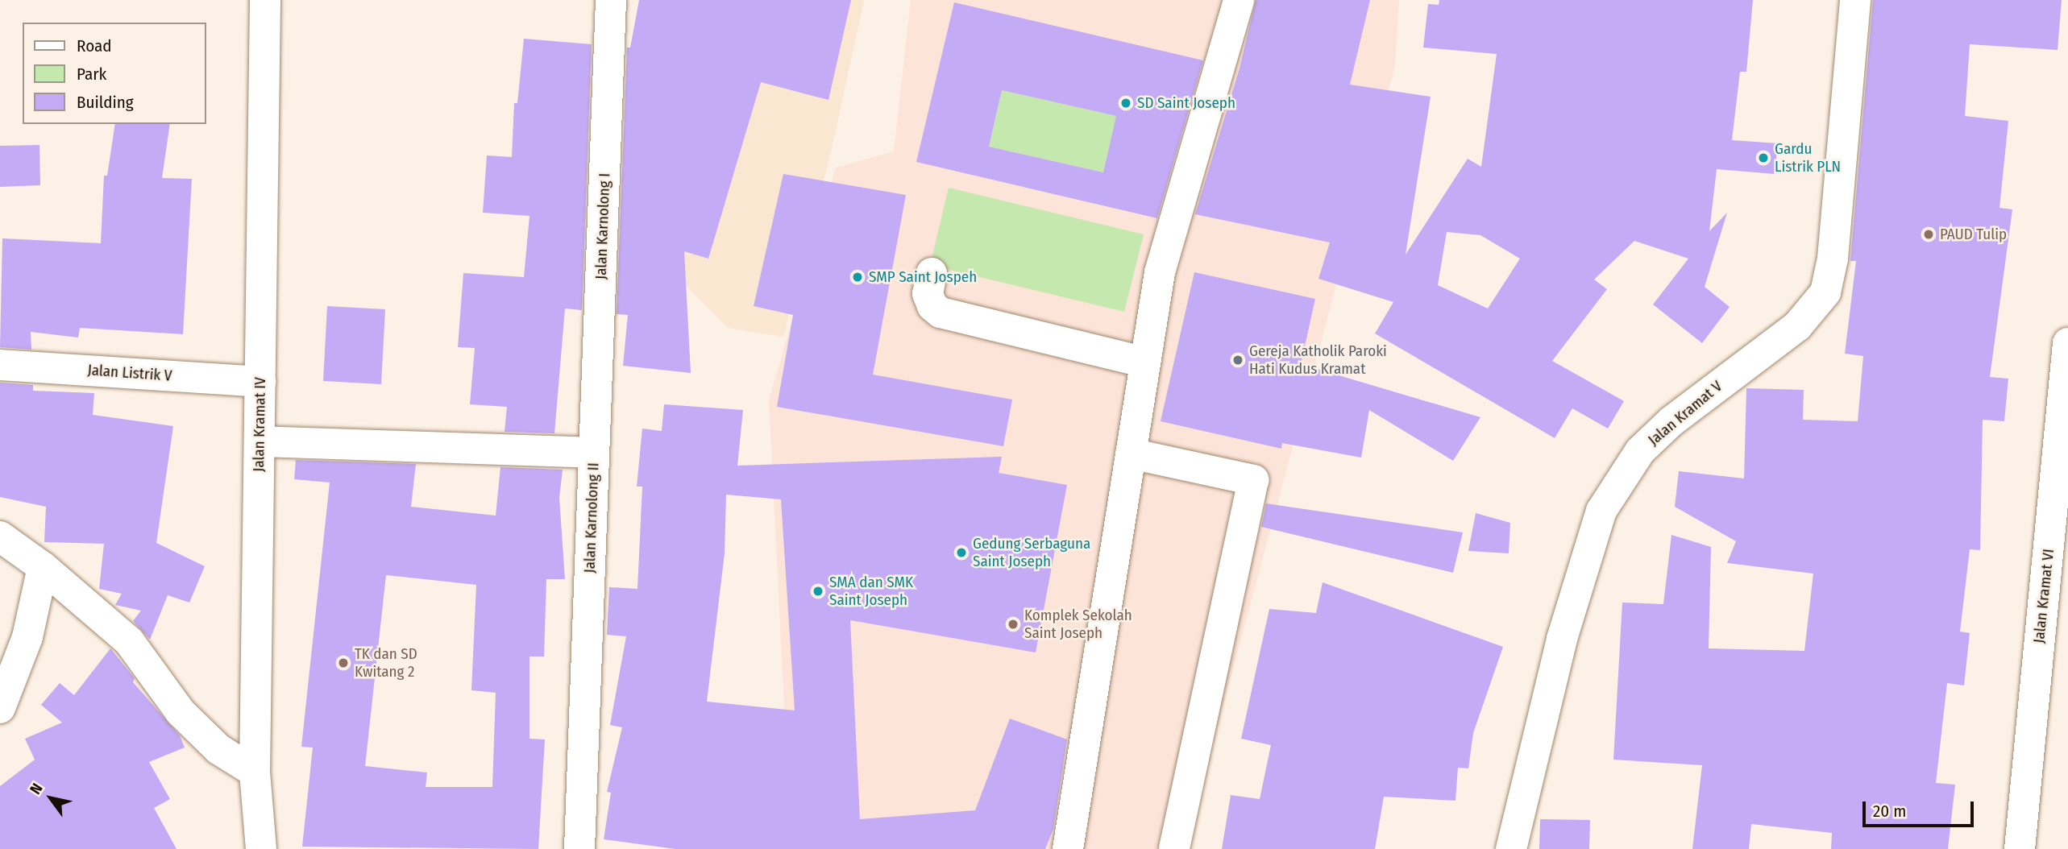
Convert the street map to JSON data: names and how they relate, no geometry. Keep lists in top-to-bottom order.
{
  "streets": {
    "street": [
      "Jalan Karnolong I",
      "Jalan Listrik V",
      "Jalan Kramat V",
      "Jalan Kramat IV",
      "Jalan Karnolong II",
      "Jalan Kramat VI"
    ]
  },
  "crossings": [
    ["Jalan Karnolong I", "Jalan Karnolong II"],
    ["Jalan Listrik V", "Jalan Kramat IV"],
    ["Jalan Kramat IV", "Jalan Karnolong II"]
  ],
  "places": [
    "SD Saint Joseph",
    "Gardu Listrik PLN",
    "PAUD Tulip",
    "SMP Saint Jospeh",
    "Gereja Katholik Paroki Hati Kudus Kramat",
    "Gedung Serbaguna Saint Joseph",
    "SMA dan SMK Saint Joseph",
    "Komplek Sekolah Saint Joseph",
    "TK dan SD Kwitang 2"
  ],
  "legend": ["Road", "Park", "Building"],
  "scale_bar": "20 m",
  "north": "top left"
}
